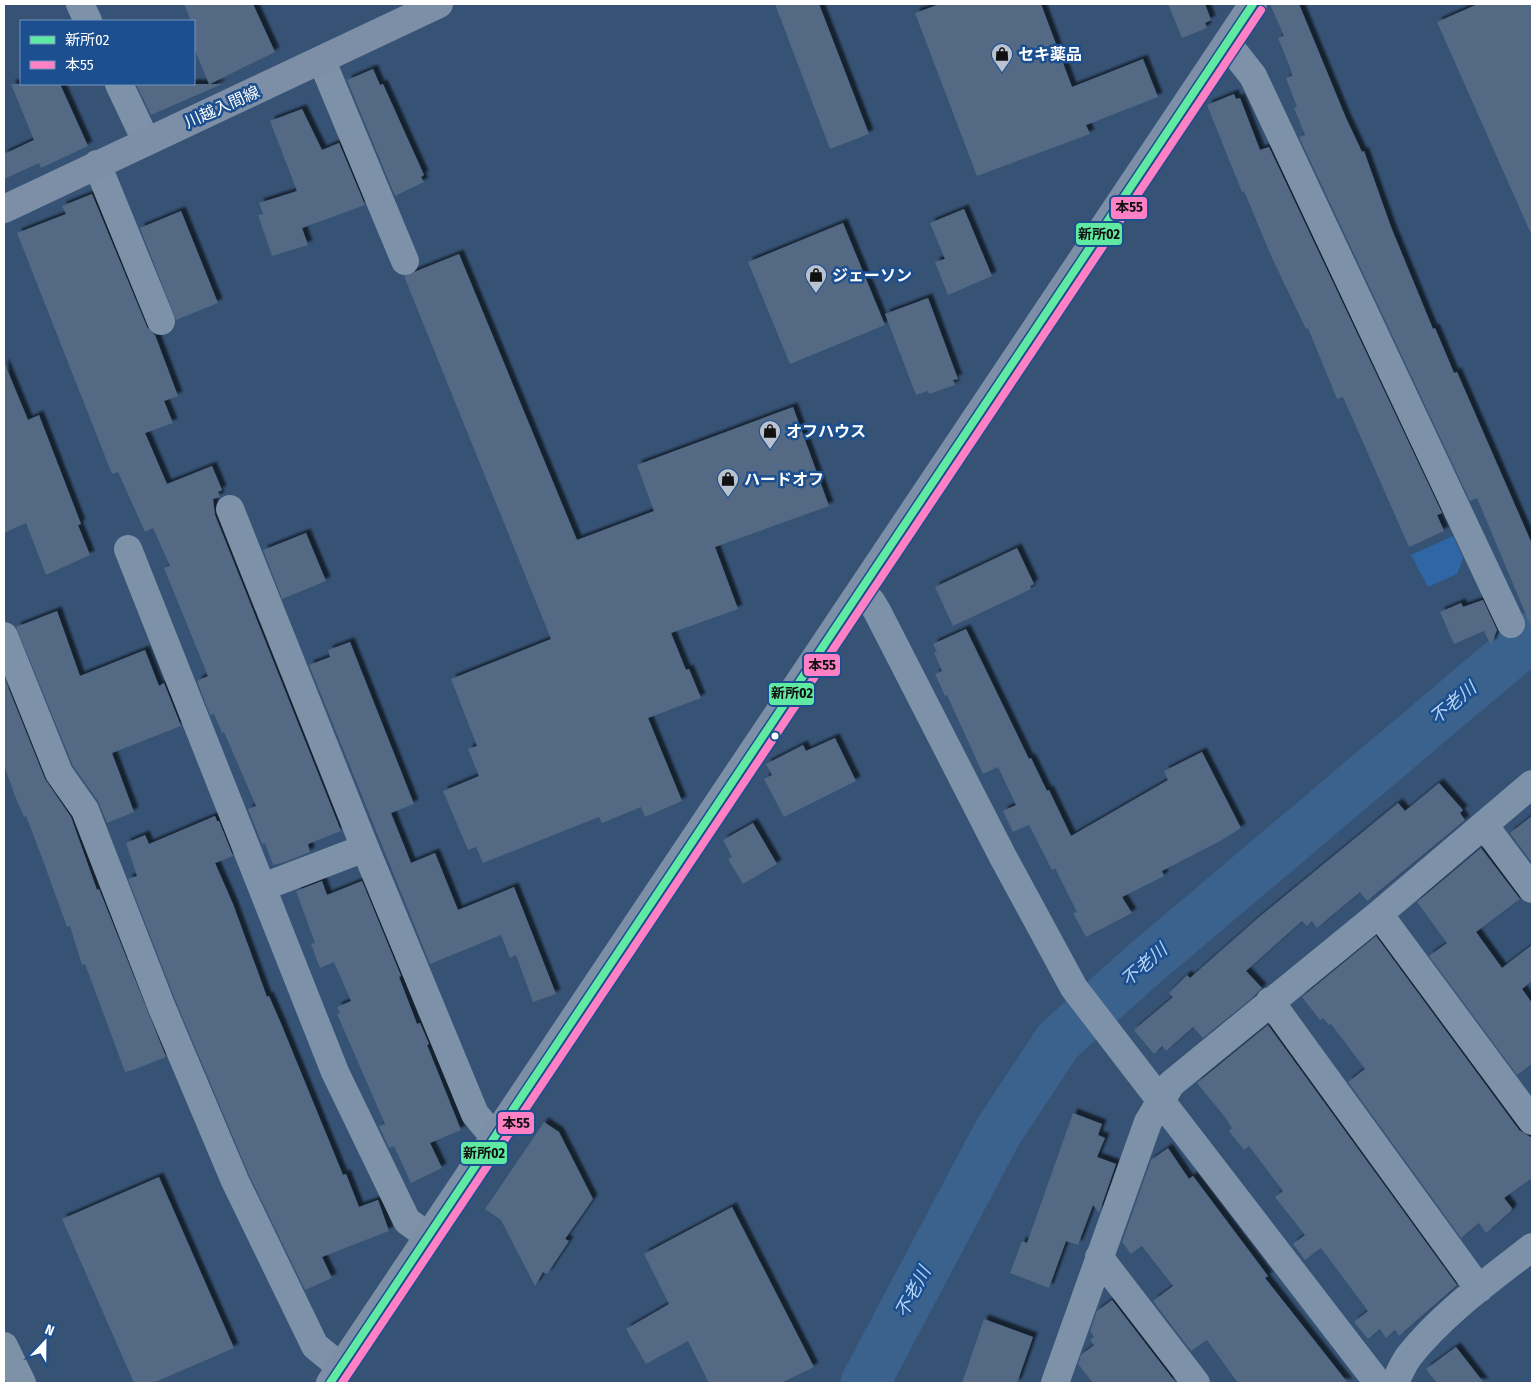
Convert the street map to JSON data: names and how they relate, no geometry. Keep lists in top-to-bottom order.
{
  "streets": {
    "main road": ["川越入間線"]
  },
  "water": ["不老川"],
  "places": {
    "shop": [
      "セキ薬品",
      "ジェーソン",
      "オフハウス",
      "ハードオフ"
    ]
  },
  "lines": ["transit line 新所02", "transit line 本55"],
  "legend": ["新所02", "本55"],
  "north": "top"
}
